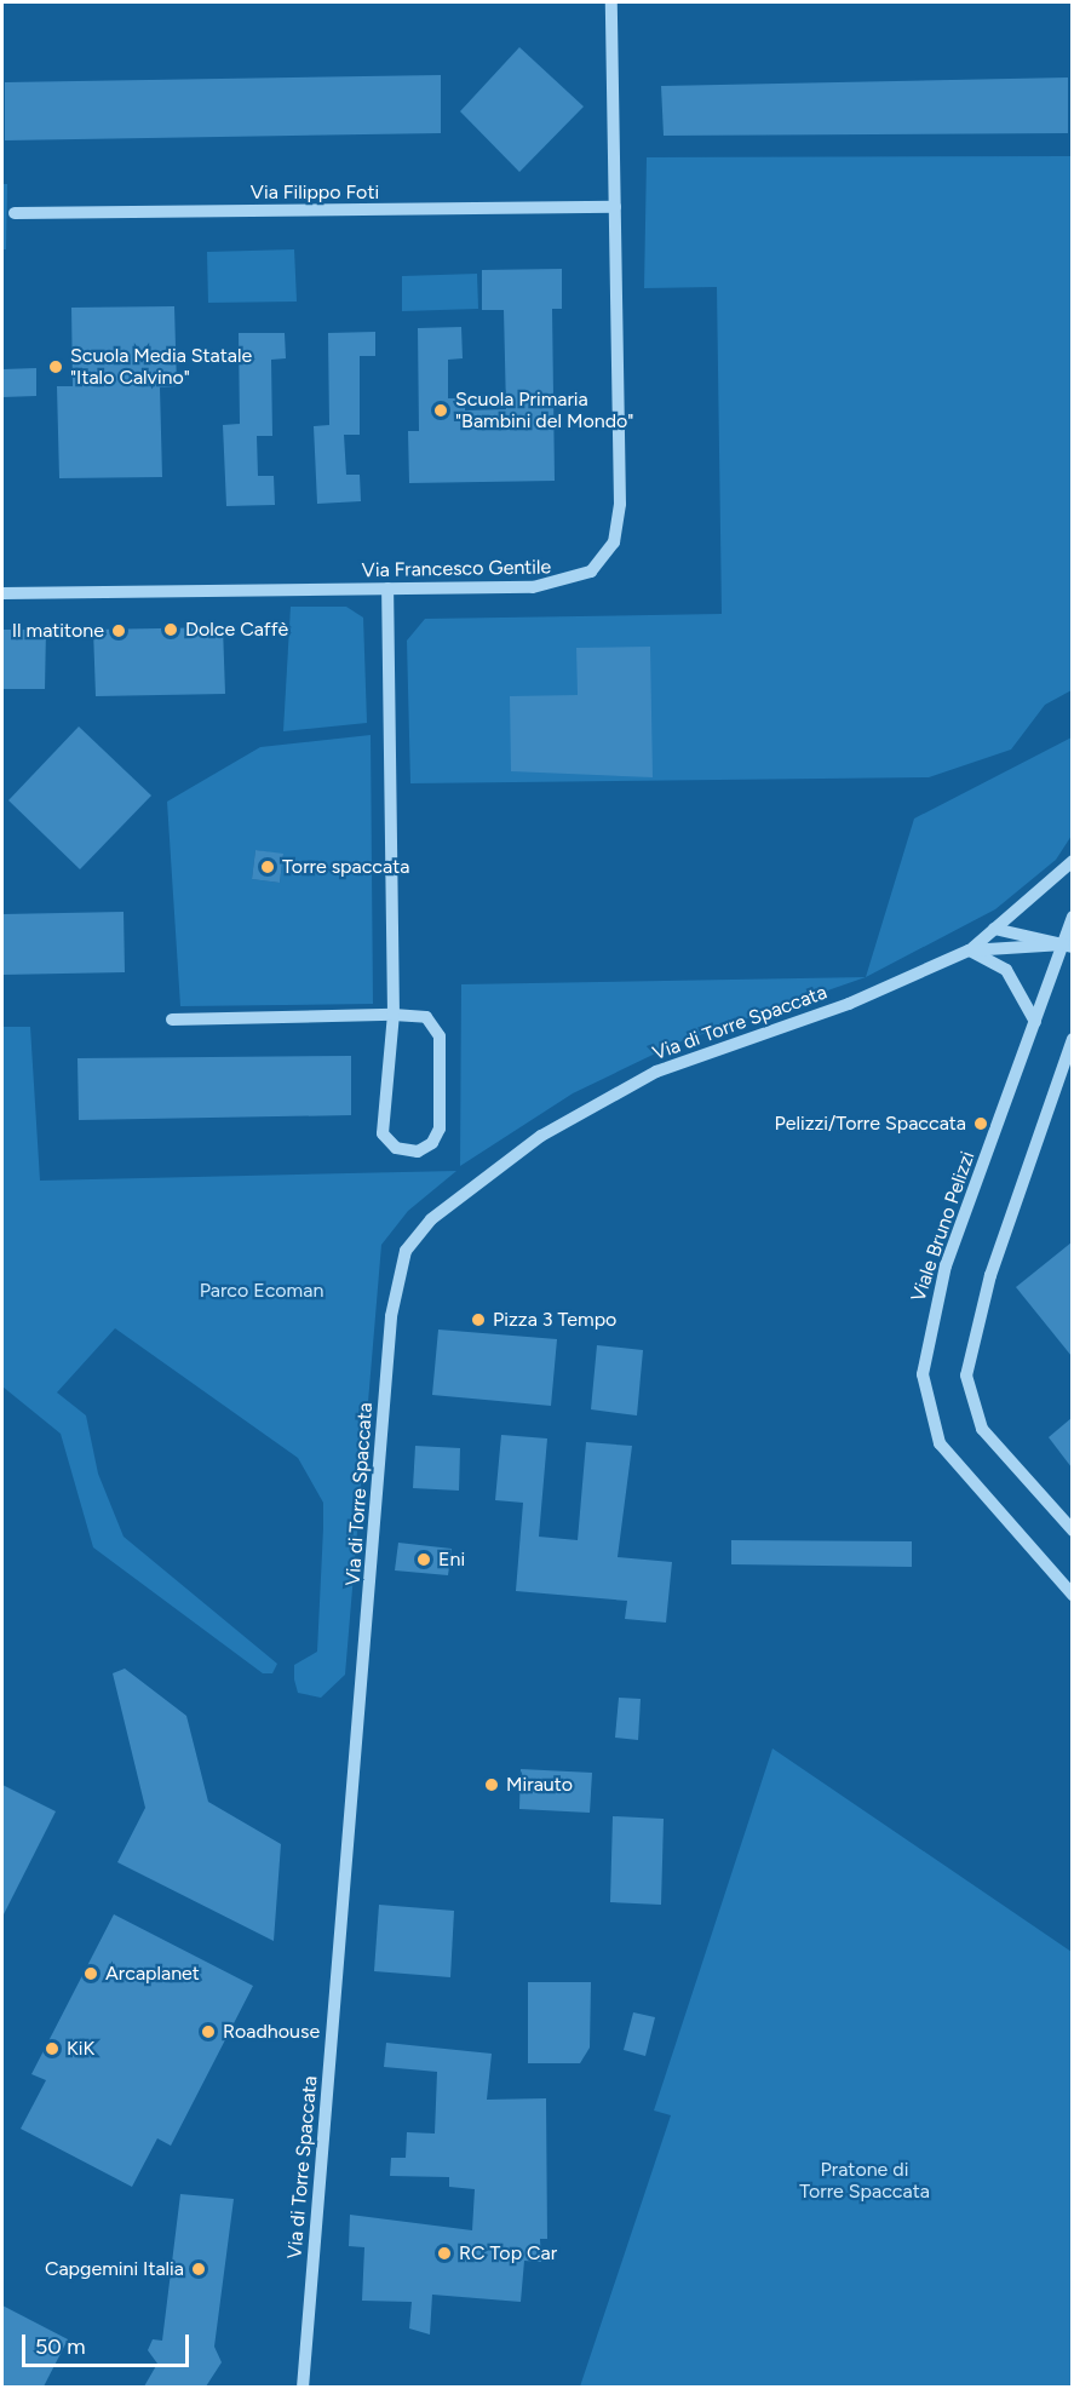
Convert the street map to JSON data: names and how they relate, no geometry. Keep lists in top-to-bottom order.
{
  "streets": {
    "street": [
      "Via Filippo Foti",
      "Via Francesco Gentile",
      "Via di Torre Spaccata",
      "Viale Bruno Pelizzi"
    ]
  },
  "crossings": [
    ["Via Filippo Foti", "Via Francesco Gentile"],
    ["Via di Torre Spaccata", "Viale Bruno Pelizzi"]
  ],
  "parks": ["Parco Ecoman", "Pratone di Torre Spaccata"],
  "places": [
    "Scuola Media Statale \"Italo Calvino\"",
    "Scuola Primaria \"Bambini del Mondo\"",
    "Dolce Caffè",
    "Il matitone",
    "Torre spaccata",
    "Pelizzi/Torre Spaccata",
    "Pizza 3 Tempo",
    "Eni",
    "Mirauto",
    "Arcaplanet",
    "Roadhouse",
    "KiK",
    "RC Top Car",
    "Capgemini Italia"
  ],
  "scale_bar": "50 m"
}
